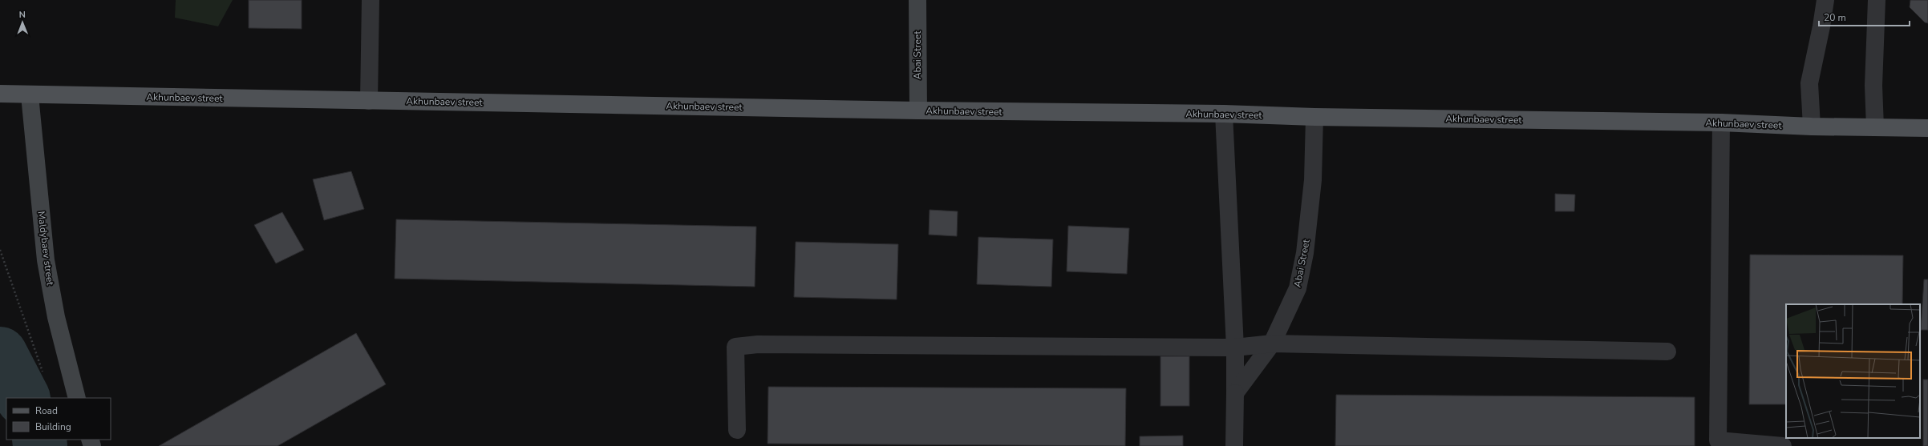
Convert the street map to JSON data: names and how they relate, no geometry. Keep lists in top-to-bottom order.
{
  "streets": {
    "main road": ["Akhunbaev street"],
    "street": ["Abai Street", "Maldybaev street"]
  },
  "crossings": [
    ["Abai Street", "Akhunbaev street"],
    ["Akhunbaev street", "Maldybaev street"]
  ],
  "legend": ["Road", "Building"],
  "scale_bar": "20 m",
  "north": "top"
}
